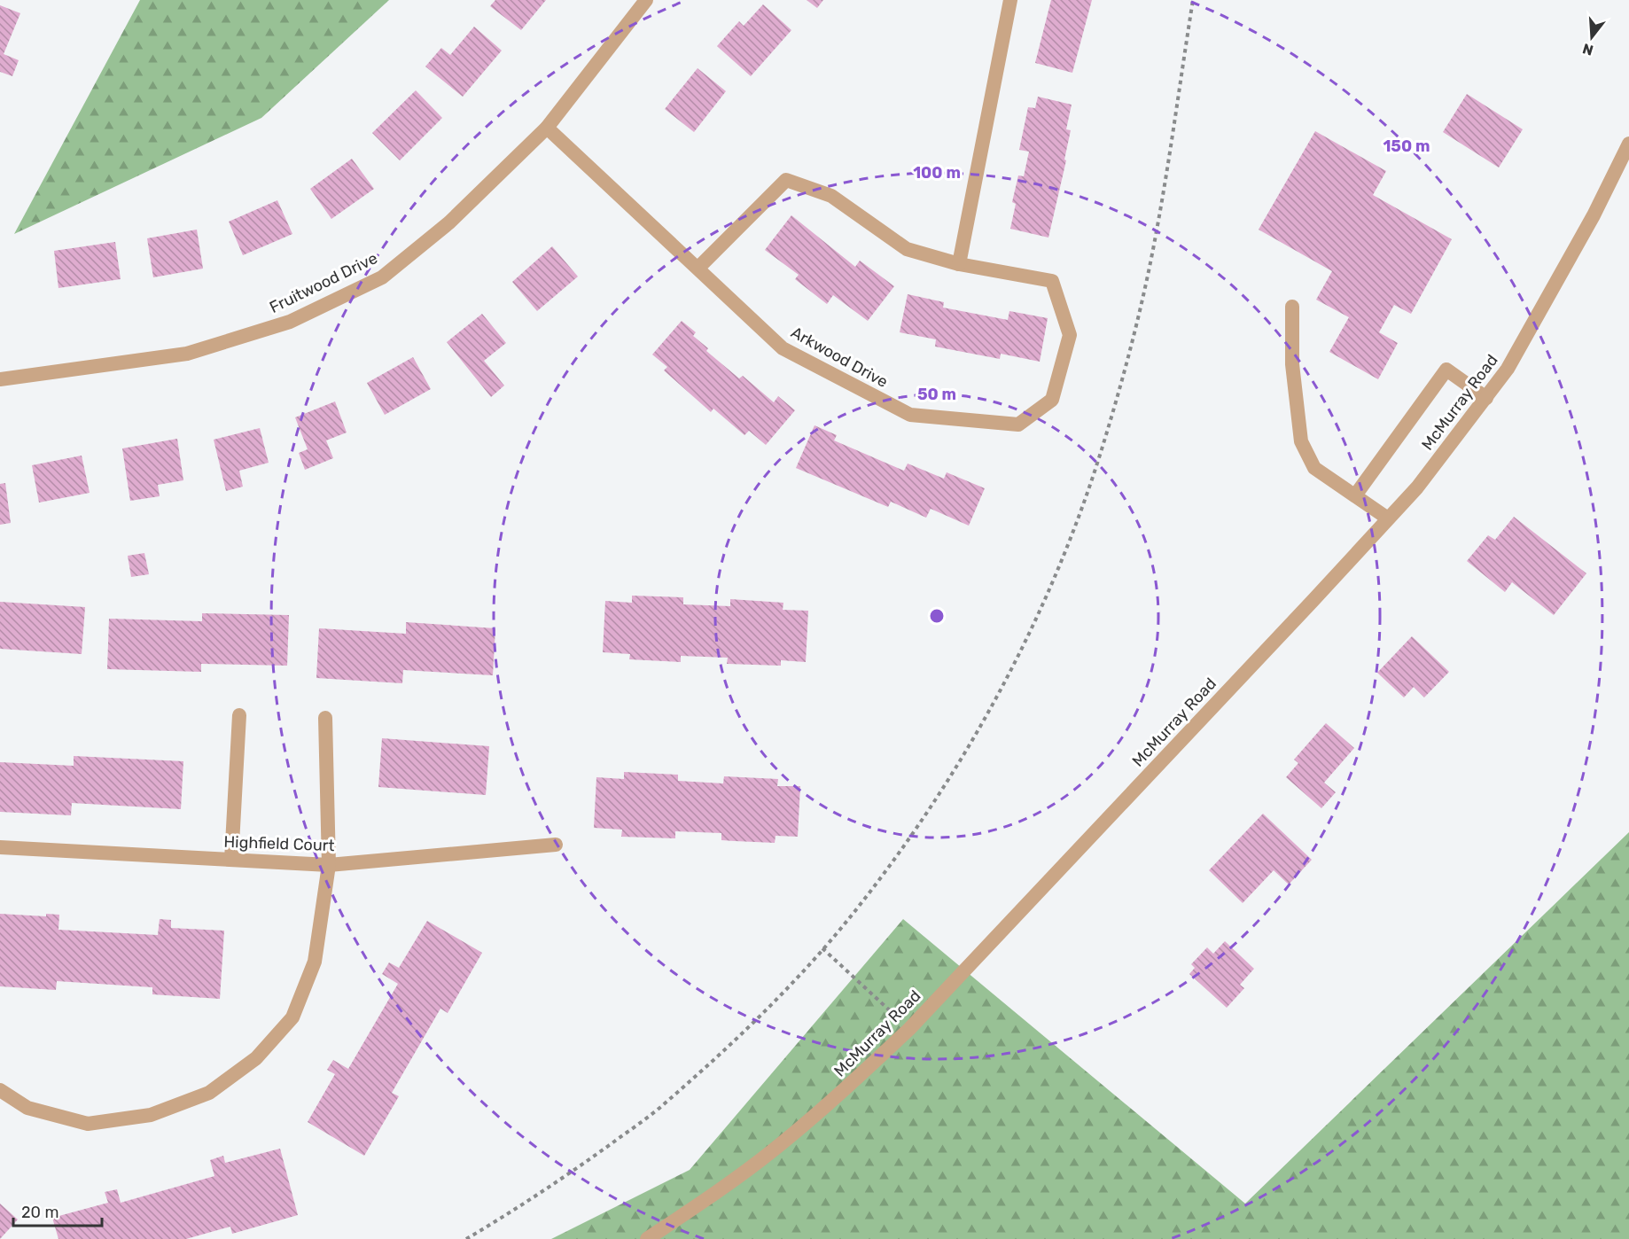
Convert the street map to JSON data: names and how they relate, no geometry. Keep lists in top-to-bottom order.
{
  "streets": {
    "street": [
      "Fruitwood Drive",
      "Arkwood Drive",
      "McMurray Road",
      "Highfield Court"
    ]
  },
  "crossings": [
    ["Fruitwood Drive", "Arkwood Drive"]
  ],
  "scale_bar": "20 m",
  "north": "bottom",
  "rings": ["150 m", "100 m", "50 m"]
}
